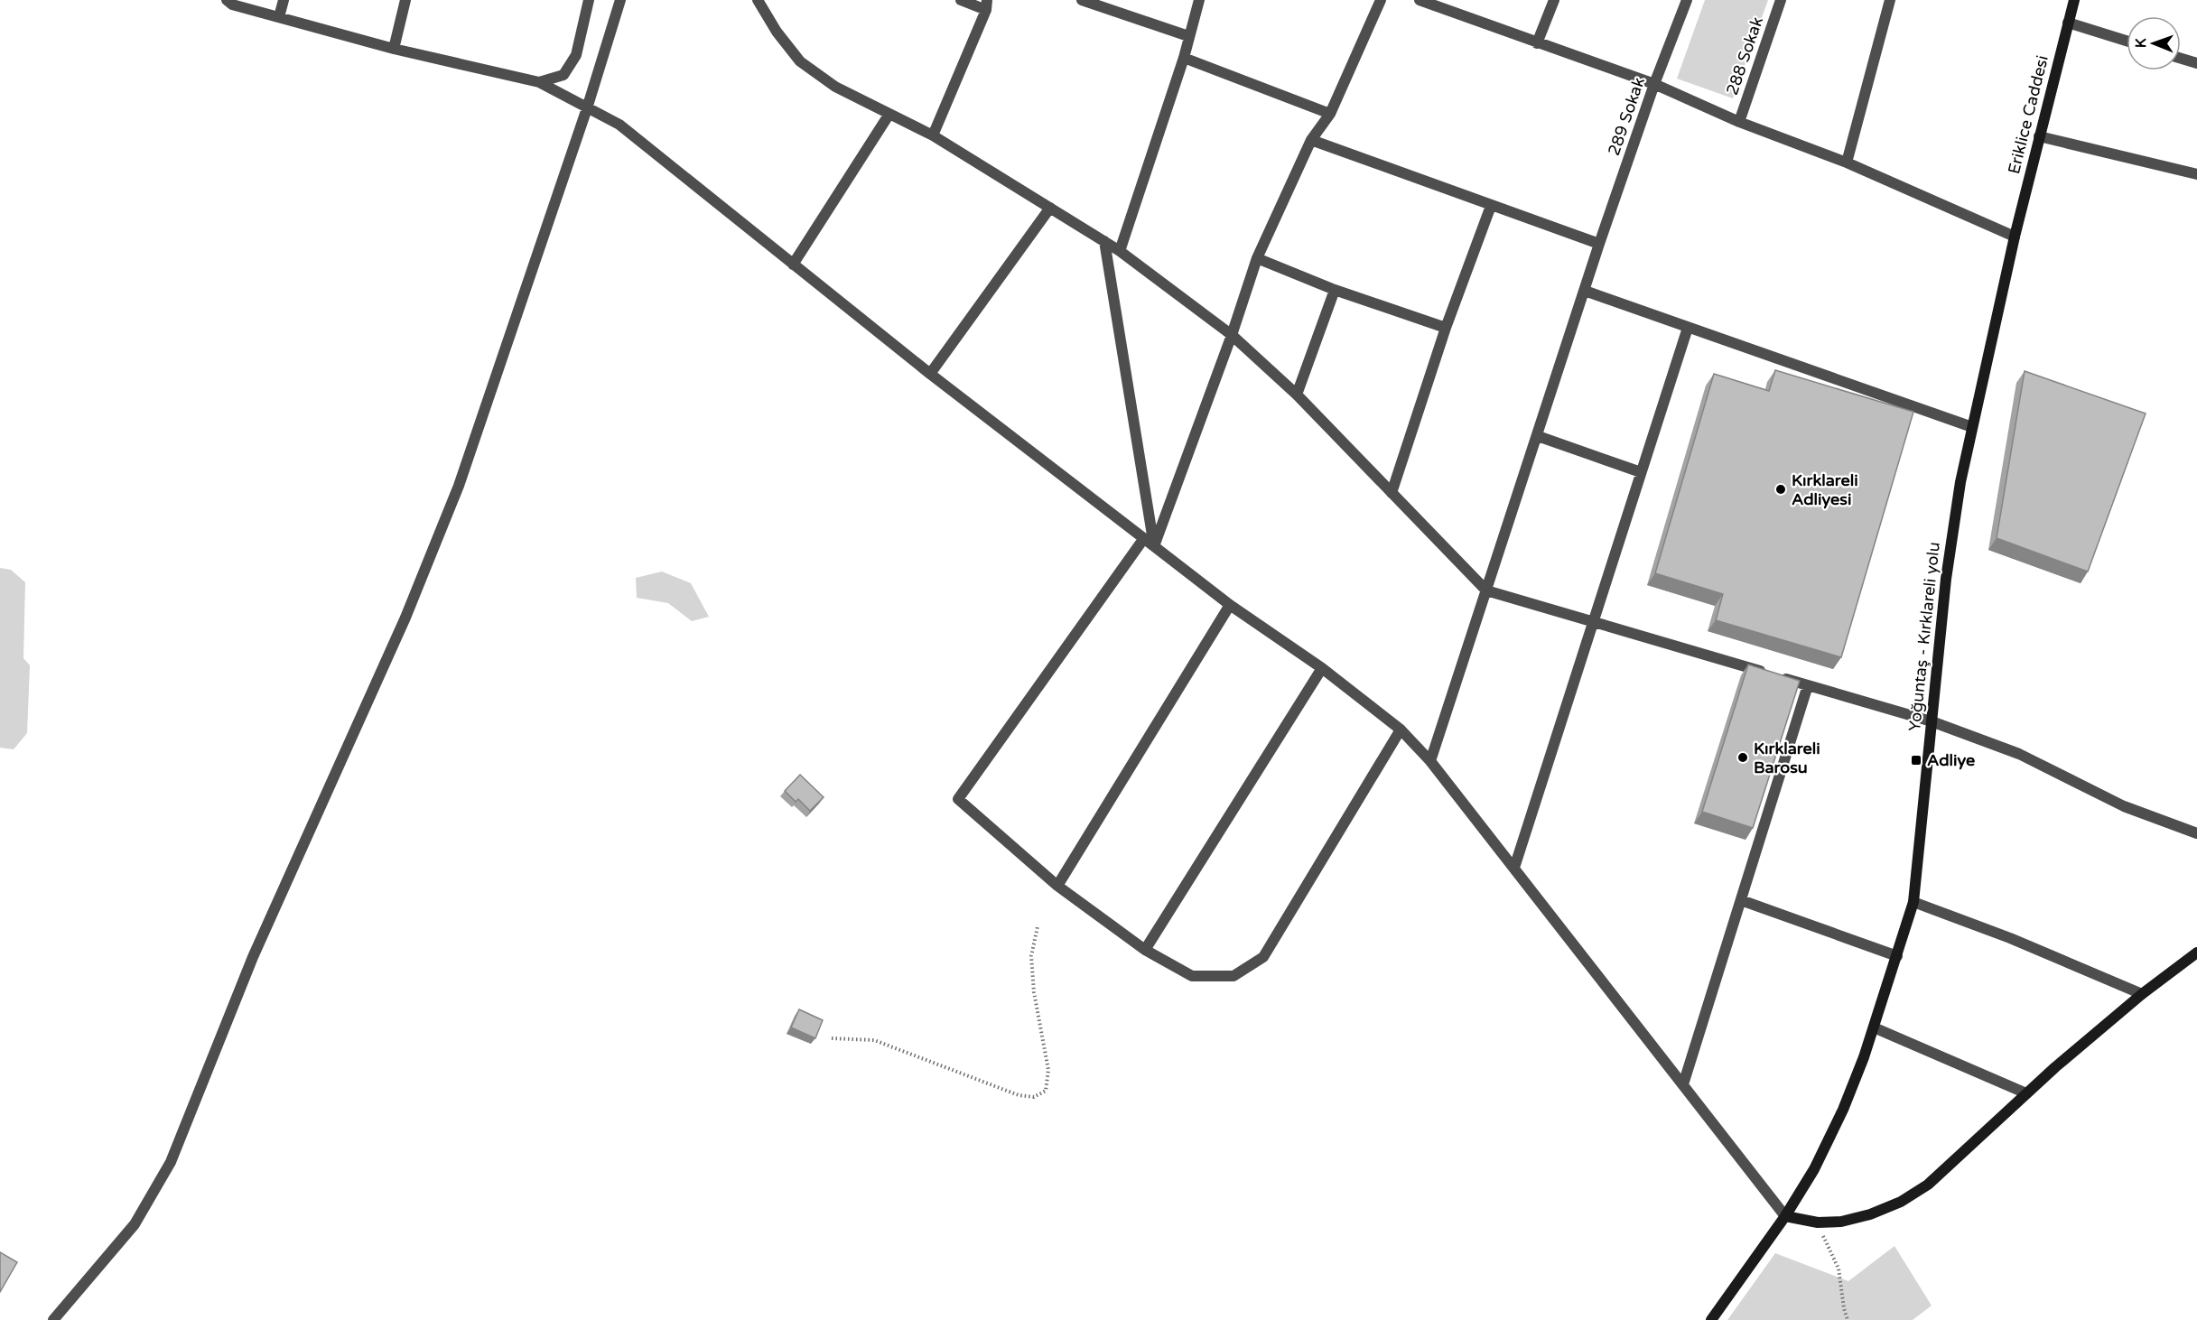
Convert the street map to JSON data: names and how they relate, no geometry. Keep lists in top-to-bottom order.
{
  "streets": {
    "street": [
      "288 Sokak",
      "Eriklice Caddesi",
      "289 Sokak",
      "Yoğuntaş - Kırklareli yolu"
    ]
  },
  "crossings": [
    ["Eriklice Caddesi", "Yoğuntaş - Kırklareli yolu"]
  ],
  "places": {
    "other": ["Kırklareli Adliyesi", "Kırklareli Barosu"],
    "transit": ["Adliye"]
  },
  "north": "left"
}
